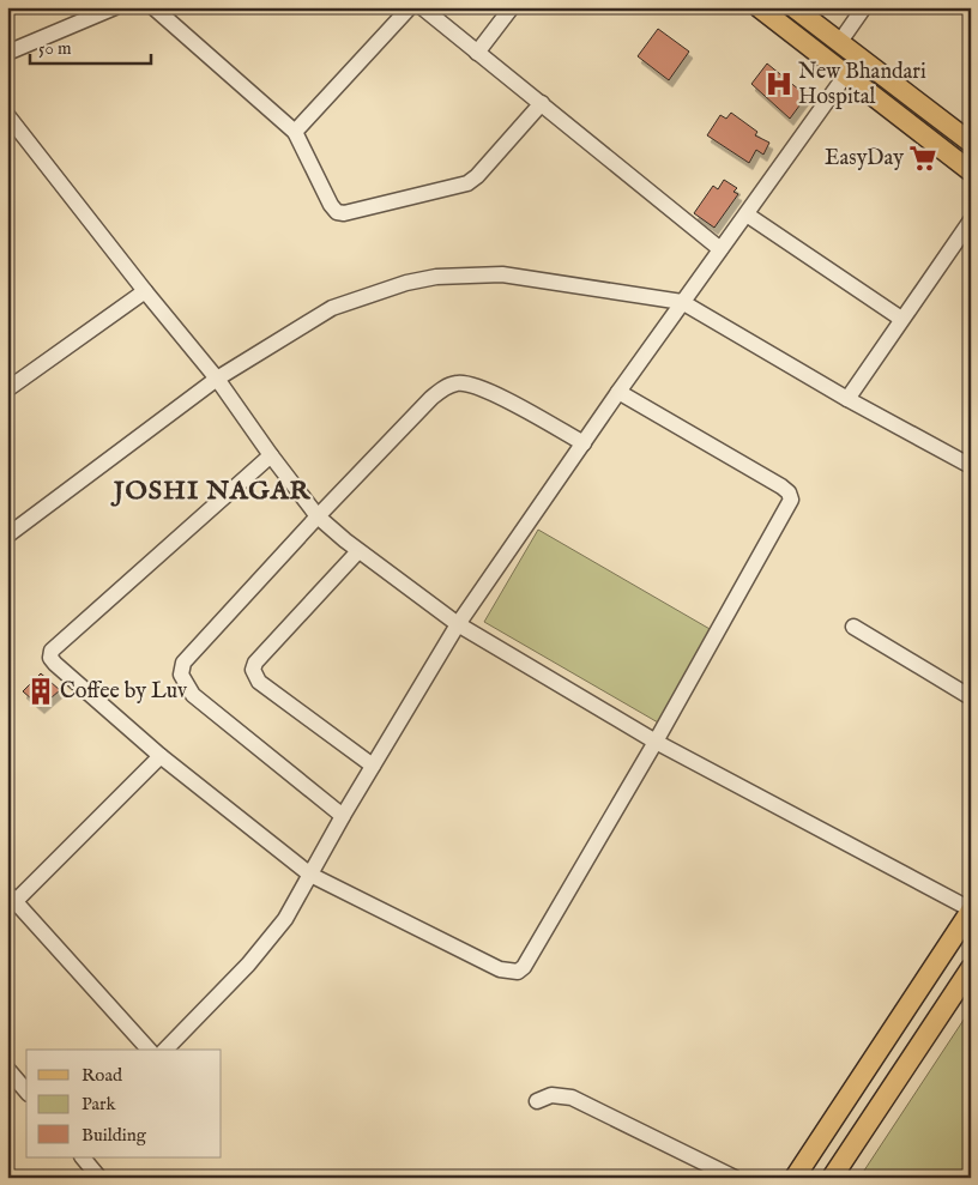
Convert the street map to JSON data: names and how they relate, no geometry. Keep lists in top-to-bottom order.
{
  "districts": ["JOSHI NAGAR"],
  "places": {
    "hospital": ["New Bhandari Hospital"],
    "supermarket": ["EasyDay"],
    "building": ["Coffee by Luv"]
  },
  "legend": ["Road", "Park", "Building"],
  "scale_bar": "50 m"
}
